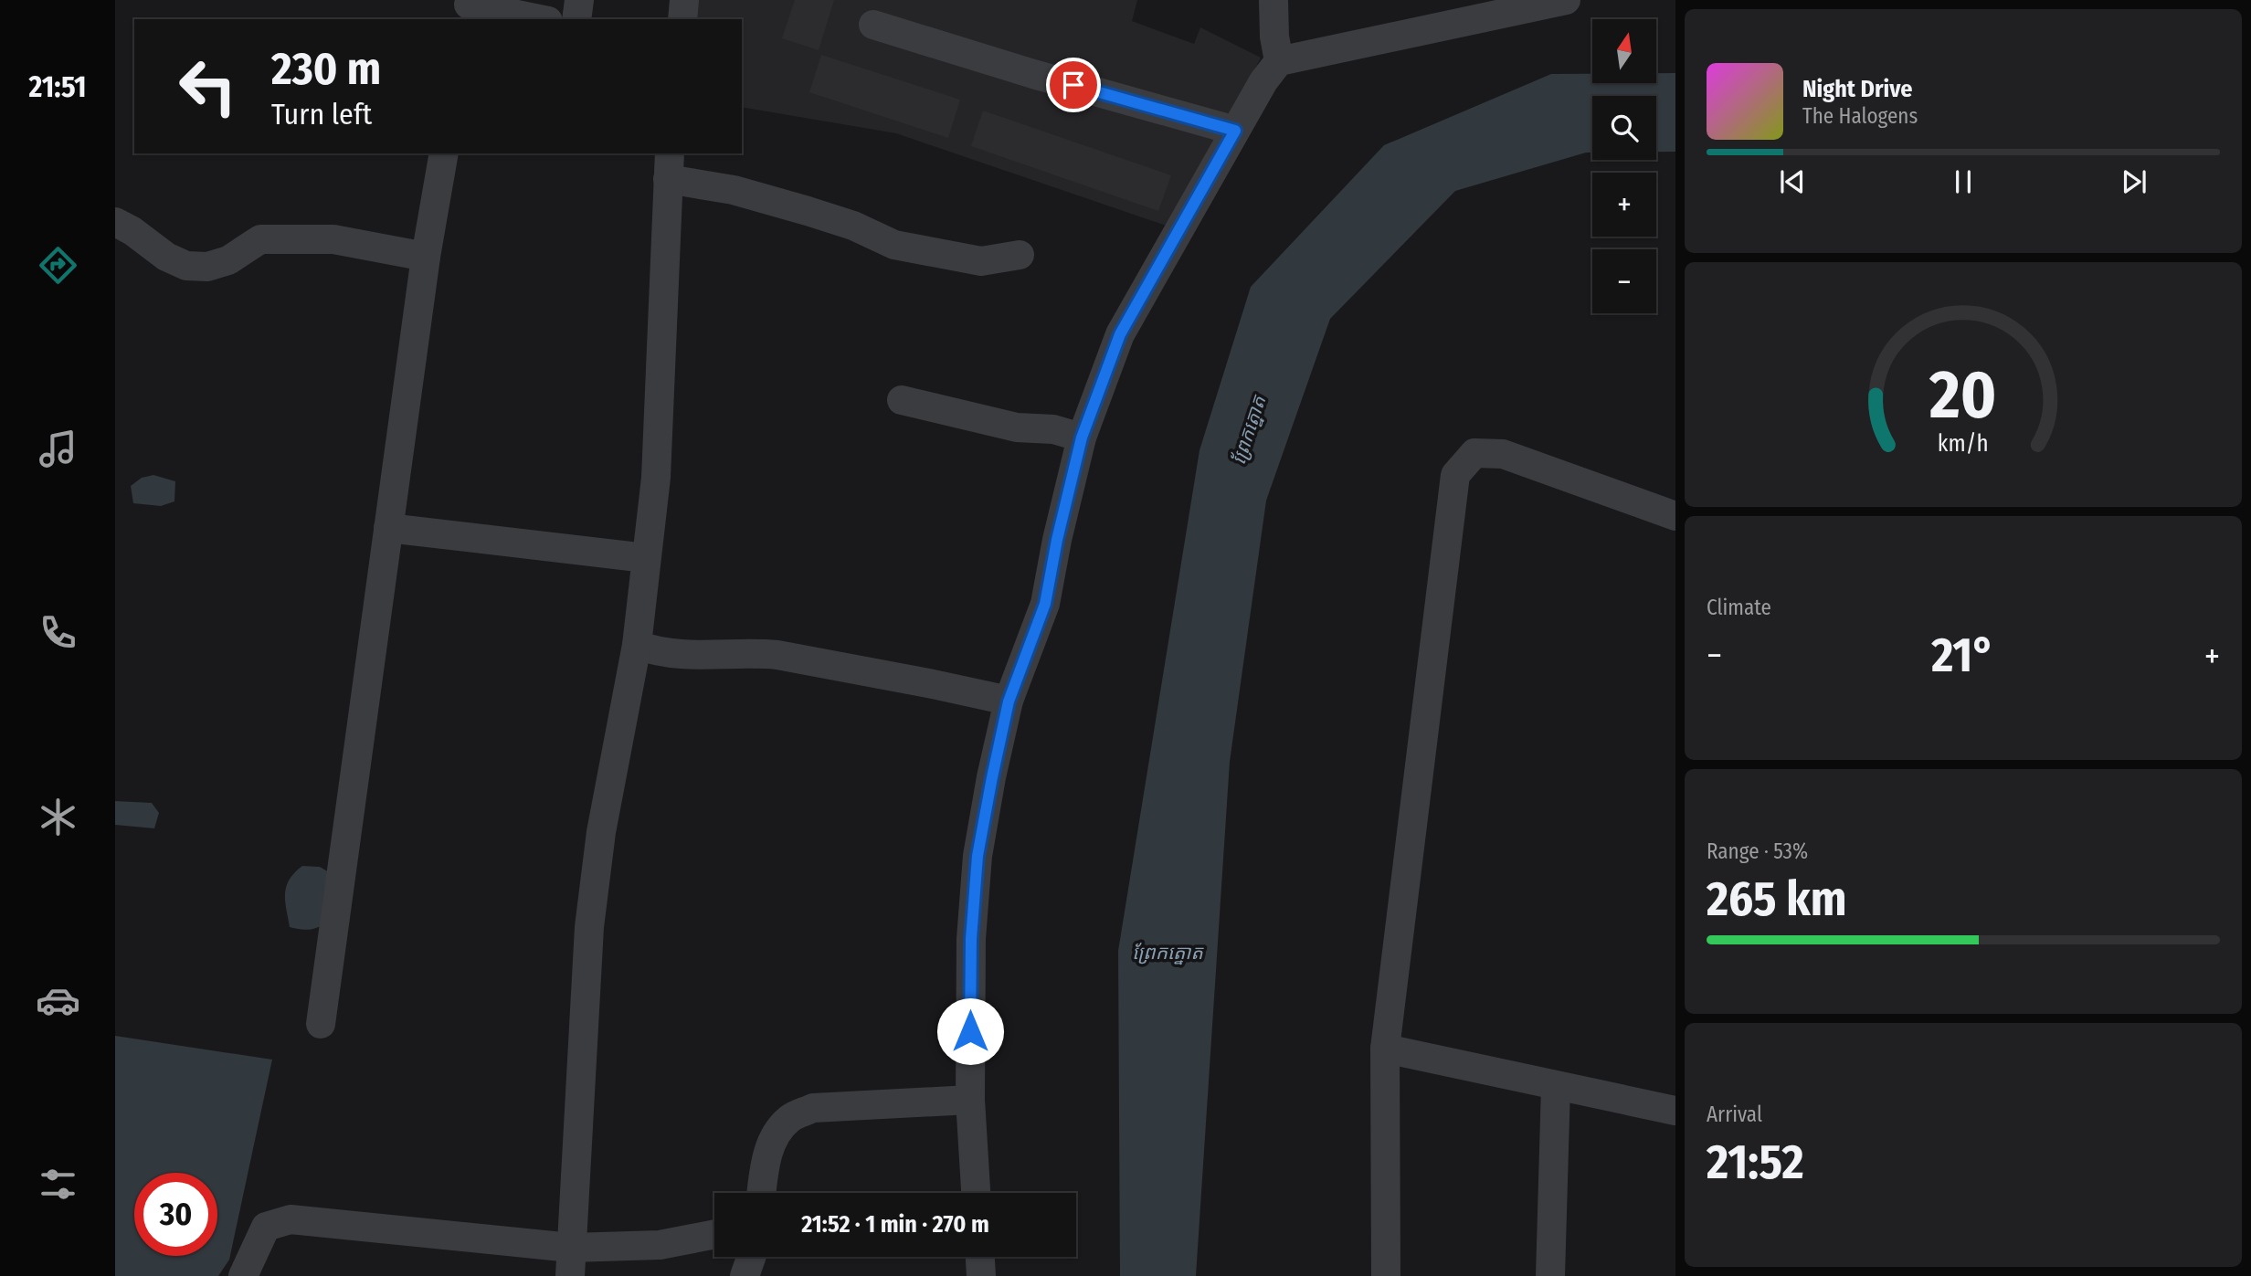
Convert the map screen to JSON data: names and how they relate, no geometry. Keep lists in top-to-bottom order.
{
  "water": ["ព្រែកត្នោត"],
  "north": "top",
  "page": {
    "tabs": "21:51",
    "map_buttons": ["+", "−"],
    "turn": ["230 m", "Turn left"],
    "song": ["Night Drive", "The Halogens"],
    "tile": [
      "Climate",
      ["Range · 53%", "265 km"],
      ["Arrival", "21:52"]
    ],
    "heat": ["−", "21°", "+"],
    "limit": "30",
    "trip": "21:52 · 1 min · 270 m",
    "gauge": ["20", "km/h"]
  }
}
